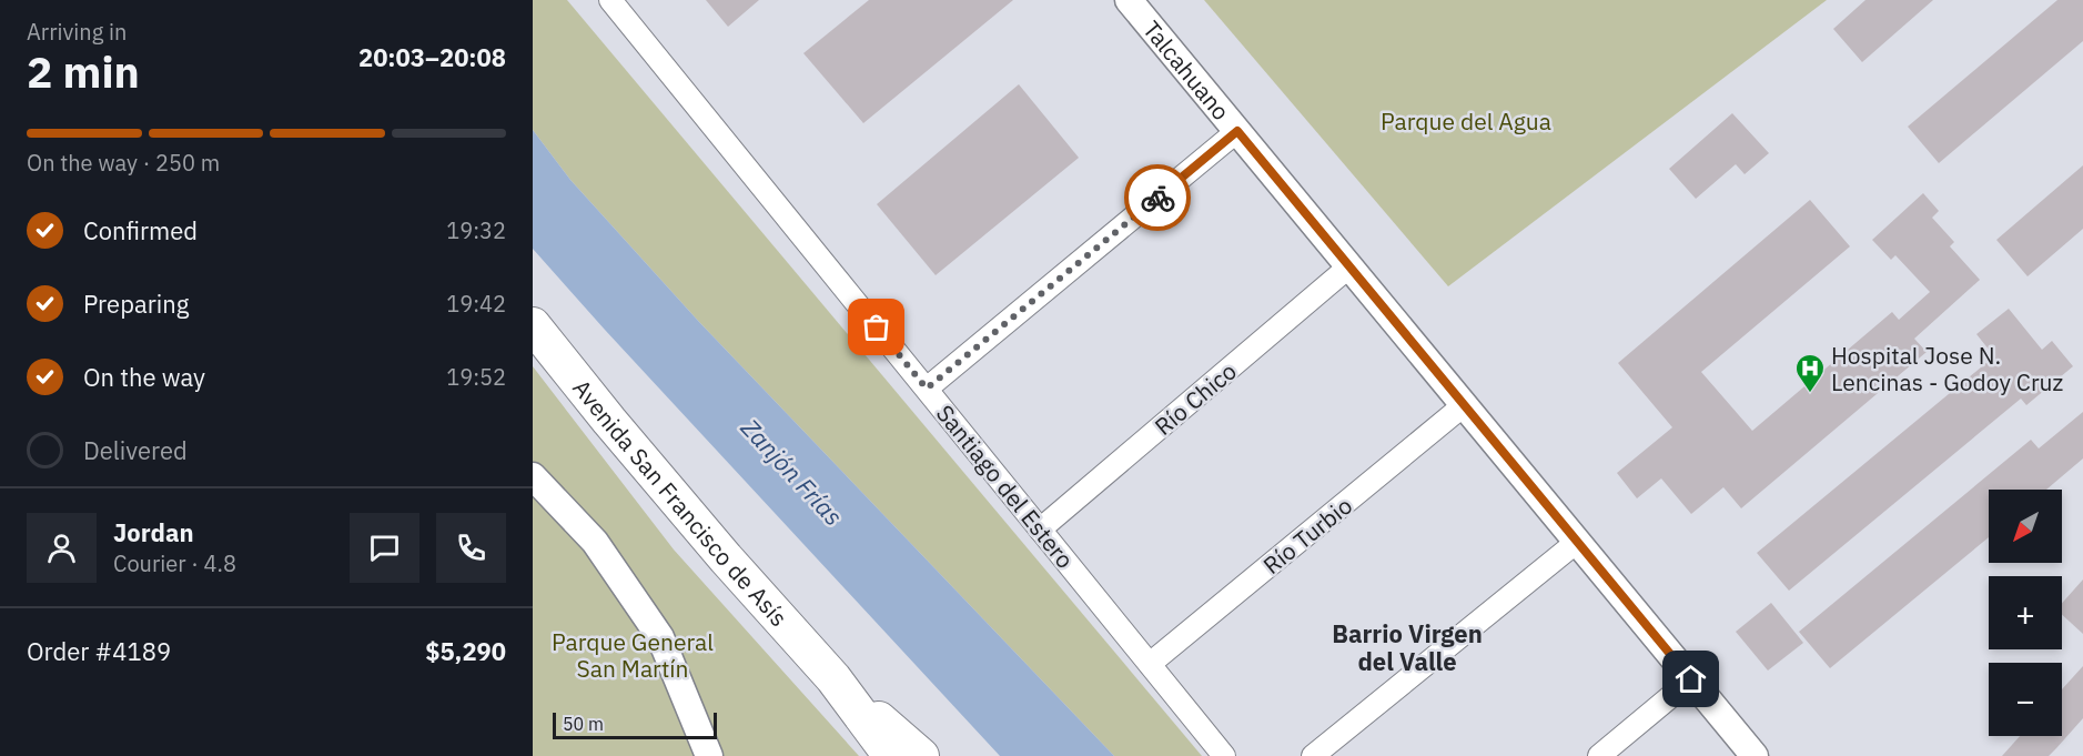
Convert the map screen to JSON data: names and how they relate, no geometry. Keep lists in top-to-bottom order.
{
  "streets": {
    "main road": ["Avenida San Francisco de Asís"],
    "street": [
      "Talcahuano",
      "Río Chico",
      "Santiago del Estero",
      "Río Turbio"
    ]
  },
  "crossings": [
    ["Talcahuano", "Río Chico"],
    ["Talcahuano", "Río Turbio"],
    ["Río Chico", "Santiago del Estero"],
    ["Santiago del Estero", "Río Turbio"]
  ],
  "districts": ["Barrio Virgen del Valle"],
  "water": ["Zanjón Frías"],
  "parks": ["Parque del Agua", "Parque General San Martín"],
  "places": {
    "hospital": ["Hospital Jose N. Lencinas - Godoy Cruz"]
  },
  "scale_bar": "50 m",
  "north": "bottom left",
  "page": {
    "heading": ["2 min", "Arriving in", "20:03–20:08"],
    "panel": [
      "Jordan",
      "Courier · 4.8",
      "Order #4189",
      "$5,290"
    ],
    "bar": "On the way · 250 m",
    "list": [
      ["Confirmed", "19:32"],
      ["Preparing", "19:42"],
      ["On the way", "19:52"],
      "Delivered"
    ],
    "map_buttons": ["+", "−"],
    "scale": "50 m"
  }
}
